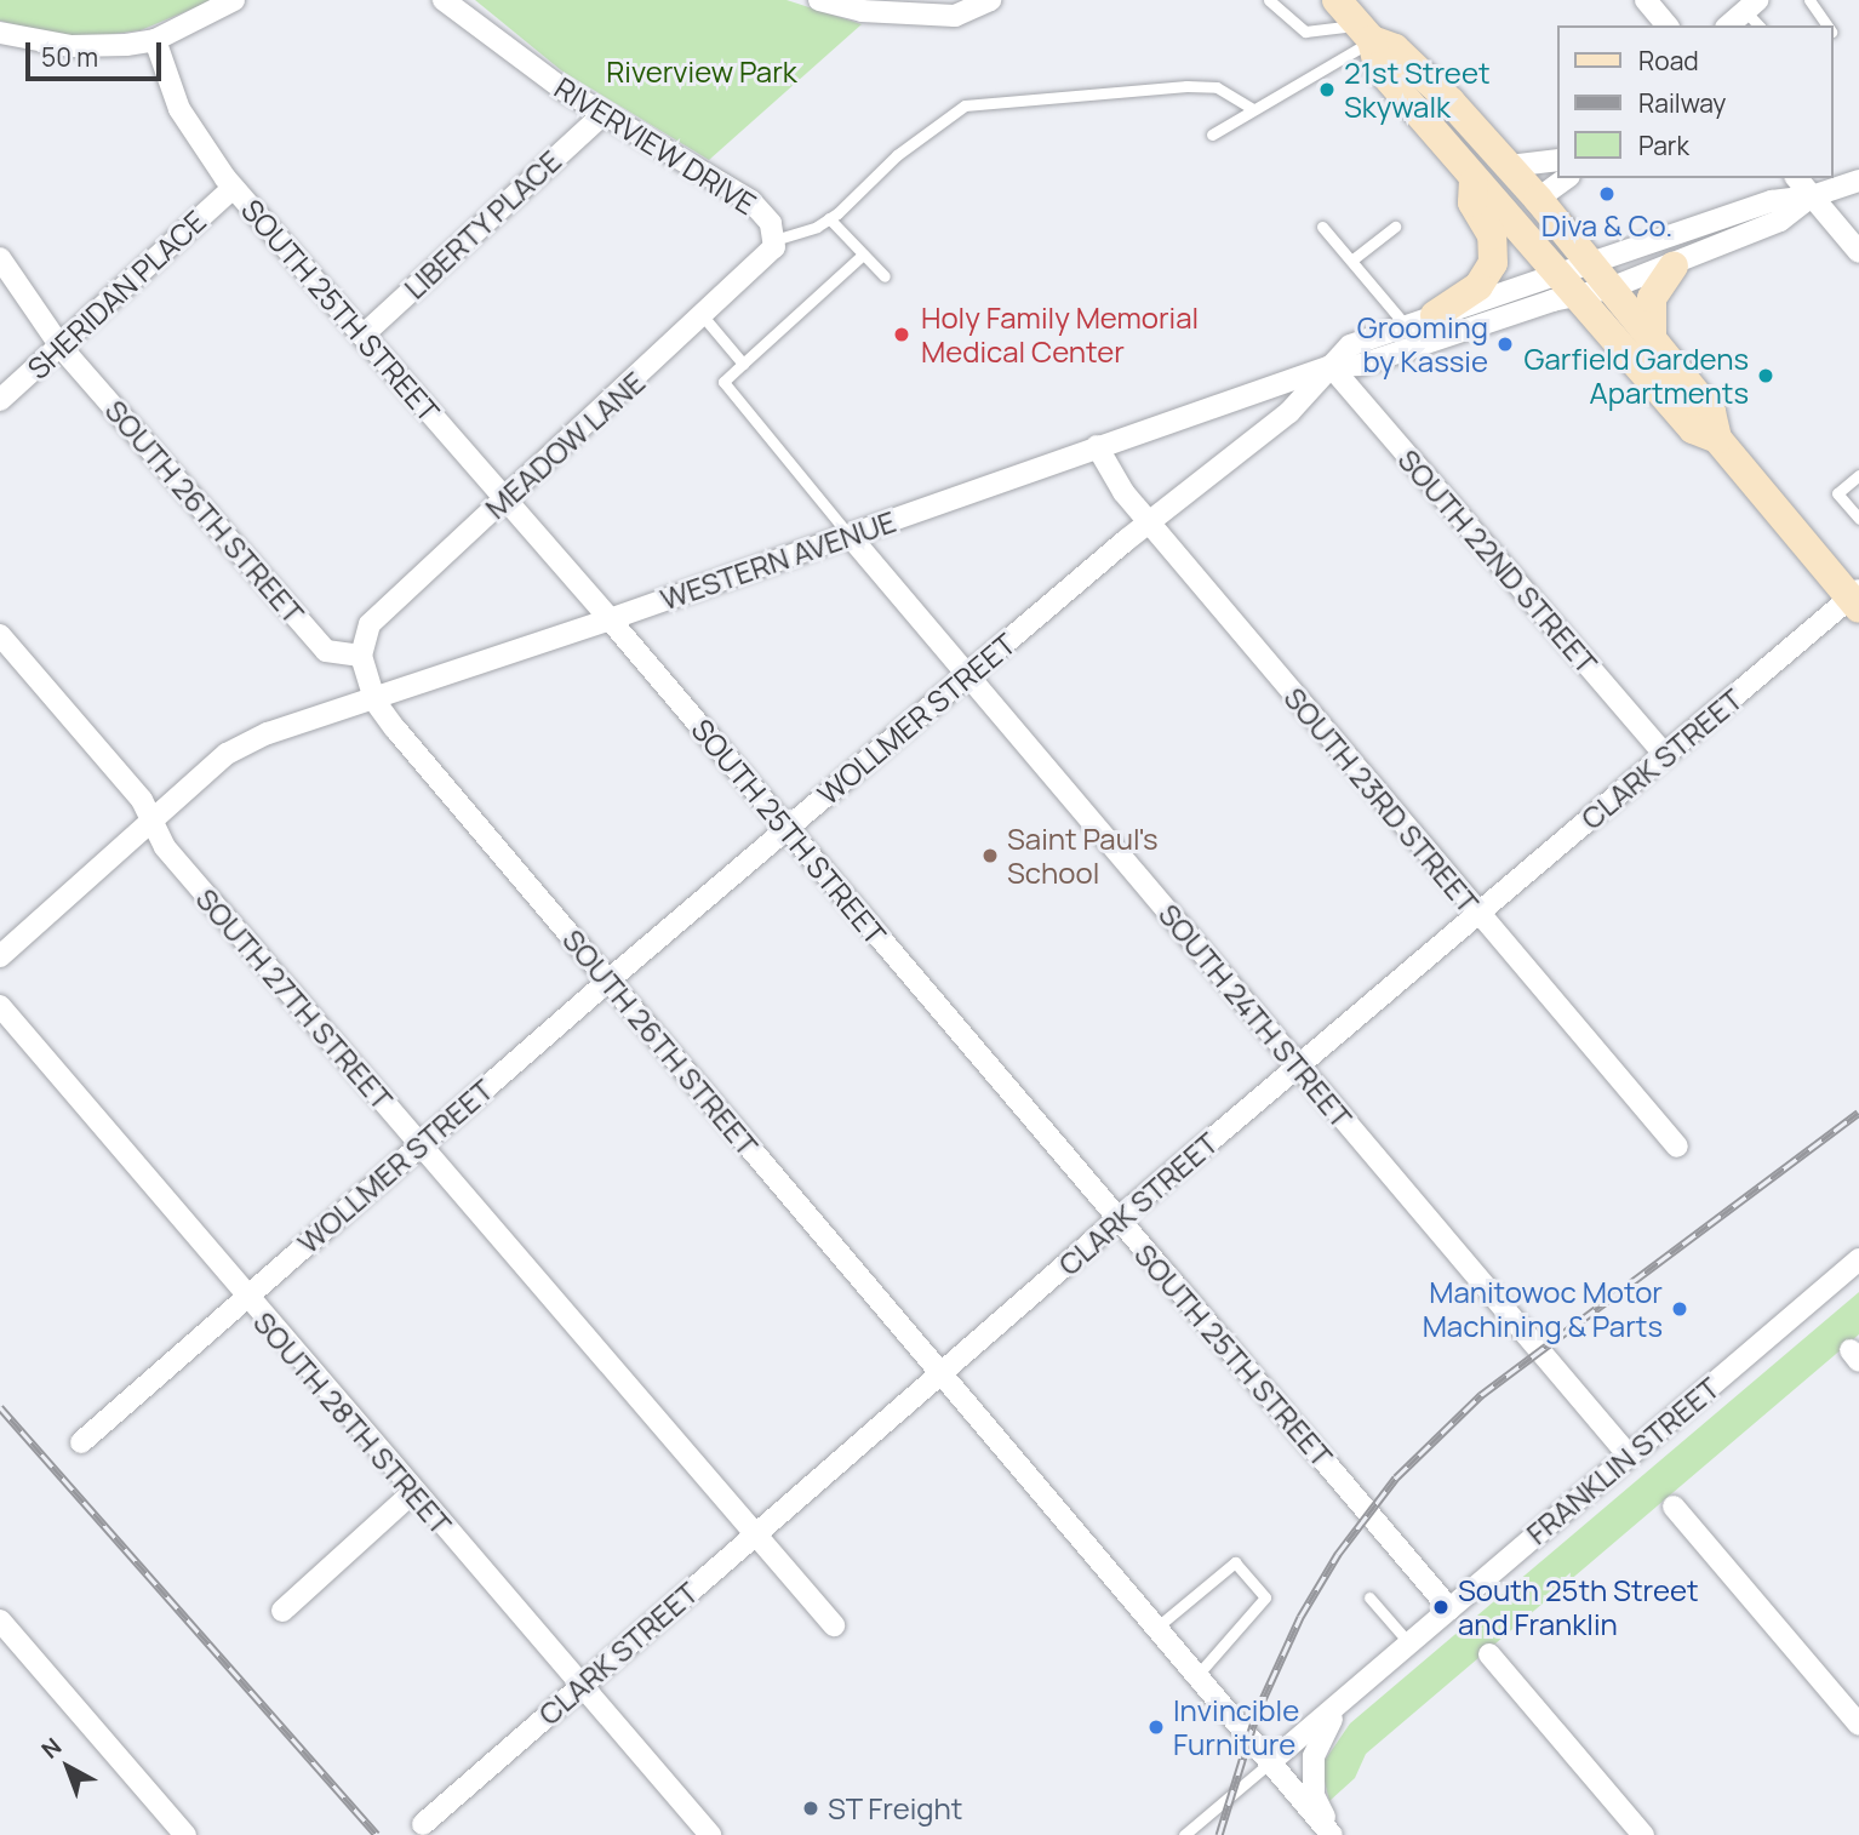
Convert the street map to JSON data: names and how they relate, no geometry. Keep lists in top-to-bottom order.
{
  "streets": {
    "street": [
      "RIVERVIEW DRIVE",
      "LIBERTY PLACE",
      "SHERIDAN PLACE",
      "SOUTH 25TH STREET",
      "MEADOW LANE",
      "SOUTH 26TH STREET",
      "WESTERN AVENUE",
      "SOUTH 22ND STREET",
      "WOLLMER STREET",
      "CLARK STREET",
      "SOUTH 23RD STREET",
      "SOUTH 27TH STREET",
      "SOUTH 24TH STREET",
      "SOUTH 28TH STREET",
      "FRANKLIN STREET"
    ]
  },
  "crossings": [
    ["RIVERVIEW DRIVE", "LIBERTY PLACE"],
    ["RIVERVIEW DRIVE", "MEADOW LANE"],
    ["LIBERTY PLACE", "SOUTH 25TH STREET"],
    ["SHERIDAN PLACE", "SOUTH 25TH STREET"],
    ["SHERIDAN PLACE", "SOUTH 26TH STREET"],
    ["SOUTH 25TH STREET", "MEADOW LANE"],
    ["SOUTH 25TH STREET", "WESTERN AVENUE"],
    ["SOUTH 25TH STREET", "WOLLMER STREET"],
    ["SOUTH 25TH STREET", "CLARK STREET"],
    ["SOUTH 25TH STREET", "FRANKLIN STREET"],
    ["MEADOW LANE", "SOUTH 26TH STREET"],
    ["SOUTH 26TH STREET", "WESTERN AVENUE"],
    ["SOUTH 26TH STREET", "WOLLMER STREET"],
    ["SOUTH 26TH STREET", "CLARK STREET"],
    ["SOUTH 26TH STREET", "FRANKLIN STREET"],
    ["WESTERN AVENUE", "SOUTH 22ND STREET"],
    ["WESTERN AVENUE", "WOLLMER STREET"],
    ["WESTERN AVENUE", "SOUTH 23RD STREET"],
    ["WESTERN AVENUE", "SOUTH 27TH STREET"],
    ["WESTERN AVENUE", "SOUTH 24TH STREET"],
    ["SOUTH 22ND STREET", "WOLLMER STREET"],
    ["SOUTH 22ND STREET", "CLARK STREET"],
    ["WOLLMER STREET", "SOUTH 23RD STREET"],
    ["WOLLMER STREET", "SOUTH 27TH STREET"],
    ["WOLLMER STREET", "SOUTH 24TH STREET"],
    ["WOLLMER STREET", "SOUTH 28TH STREET"],
    ["CLARK STREET", "SOUTH 23RD STREET"],
    ["CLARK STREET", "SOUTH 27TH STREET"],
    ["CLARK STREET", "SOUTH 24TH STREET"],
    ["CLARK STREET", "SOUTH 28TH STREET"],
    ["SOUTH 24TH STREET", "FRANKLIN STREET"]
  ],
  "parks": ["Riverview Park"],
  "places": [
    "21st Street Skywalk",
    "Diva & Co.",
    "Holy Family Memorial Medical Center",
    "Grooming by Kassie",
    "Garfield Gardens Apartments",
    "Saint Paul's School",
    "Manitowoc Motor Machining & Parts",
    "South 25th Street and Franklin",
    "Invincible Furniture",
    "ST Freight"
  ],
  "legend": ["Road", "Railway", "Park"],
  "scale_bar": "50 m",
  "north": "top left"
}
